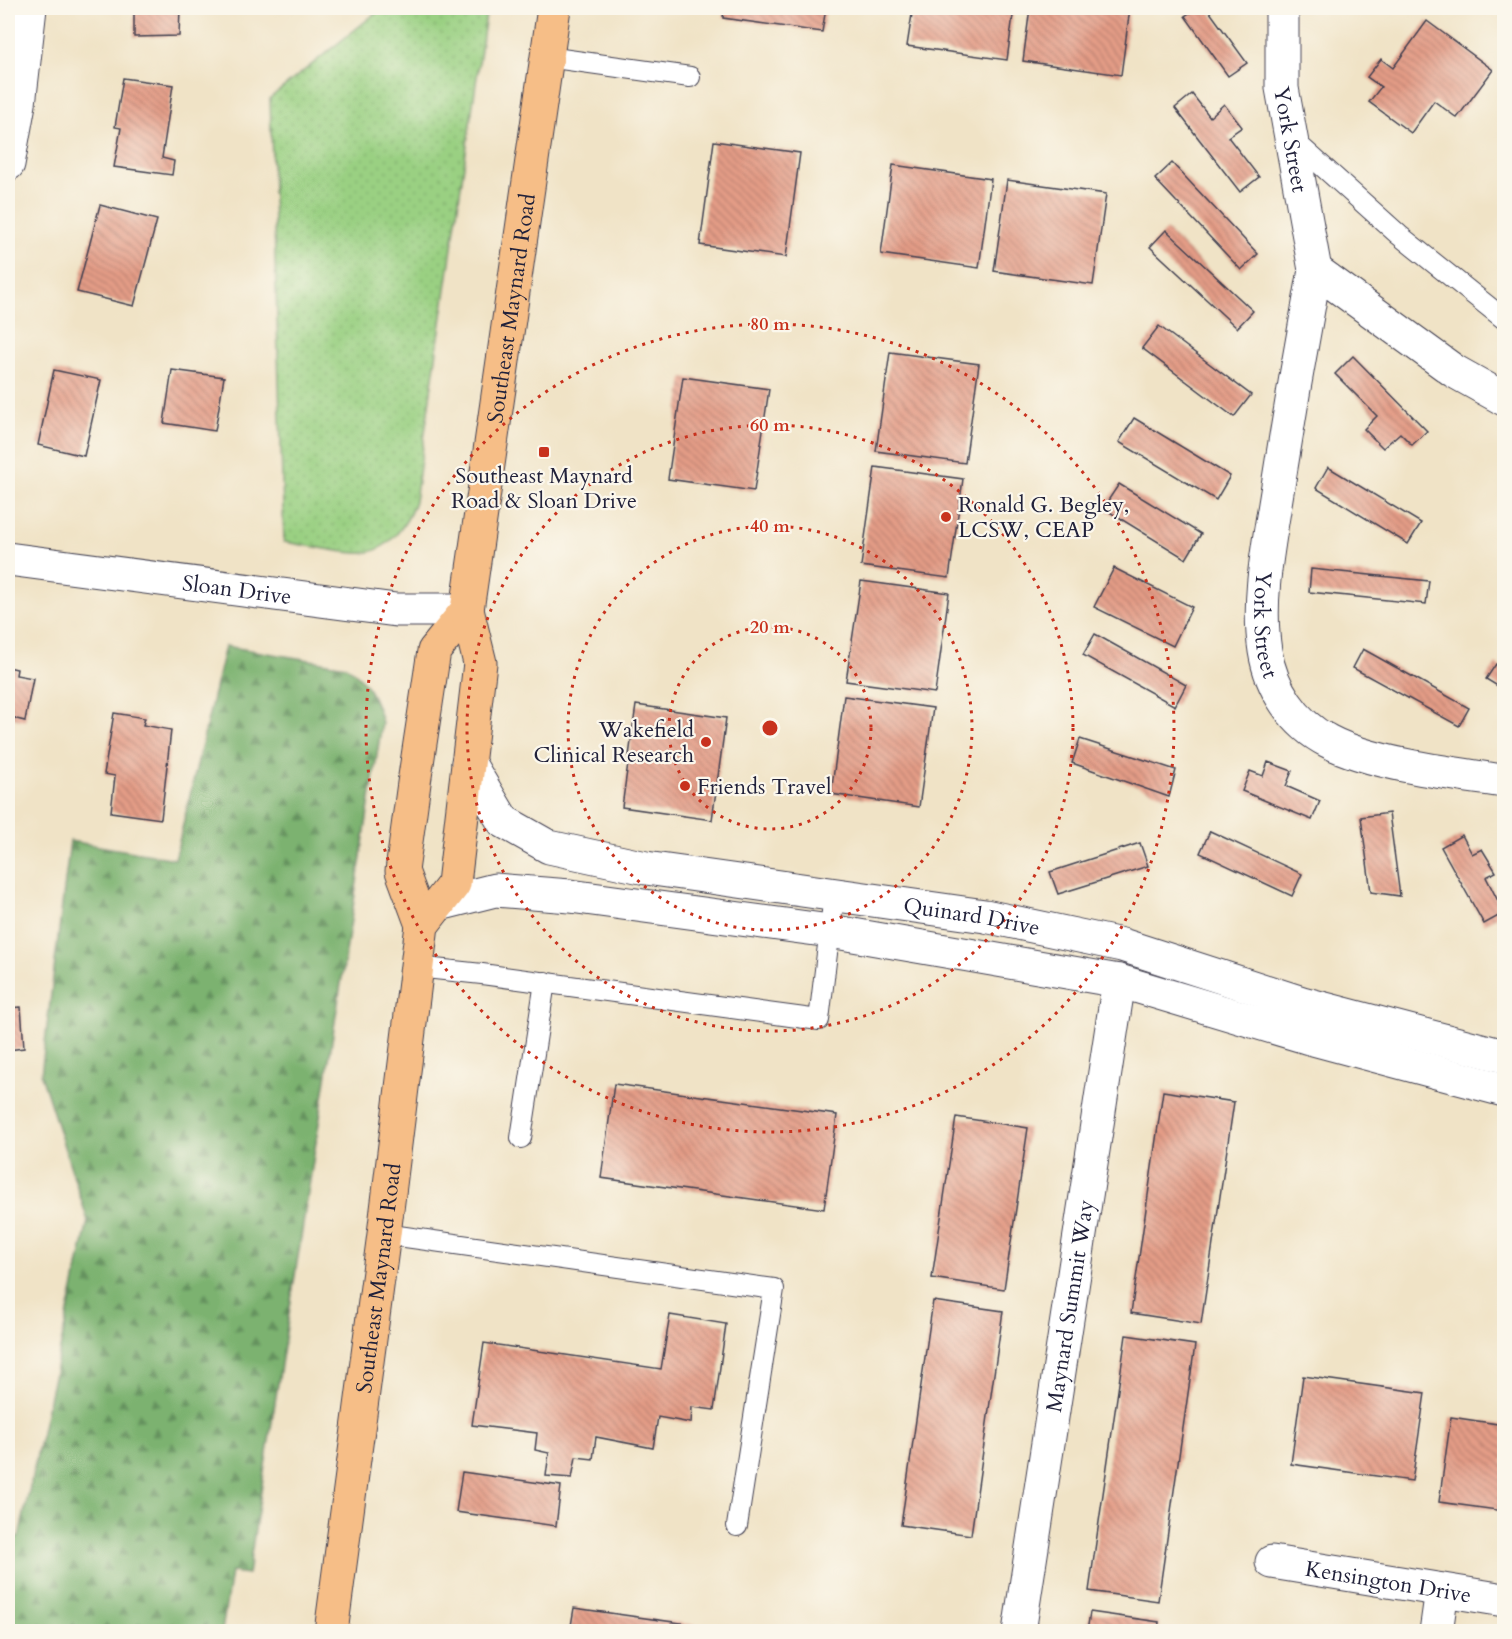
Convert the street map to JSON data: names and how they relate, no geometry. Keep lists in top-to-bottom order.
{
  "streets": {
    "main road": ["Southeast Maynard Road"],
    "street": [
      "York Street",
      "Sloan Drive",
      "Quinard Drive",
      "Maynard Summit Way",
      "Kensington Drive"
    ]
  },
  "crossings": [
    ["Southeast Maynard Road", "Sloan Drive"],
    ["Southeast Maynard Road", "Quinard Drive"],
    ["Quinard Drive", "Maynard Summit Way"]
  ],
  "places": {
    "transit": ["Southeast Maynard Road & Sloan Drive"],
    "other": ["Ronald G. Begley, LCSW, CEAP", "Wakefield Clinical Research", "Friends Travel"]
  },
  "rings": [
    "80 m",
    "60 m",
    "40 m",
    "20 m"
  ]
}
